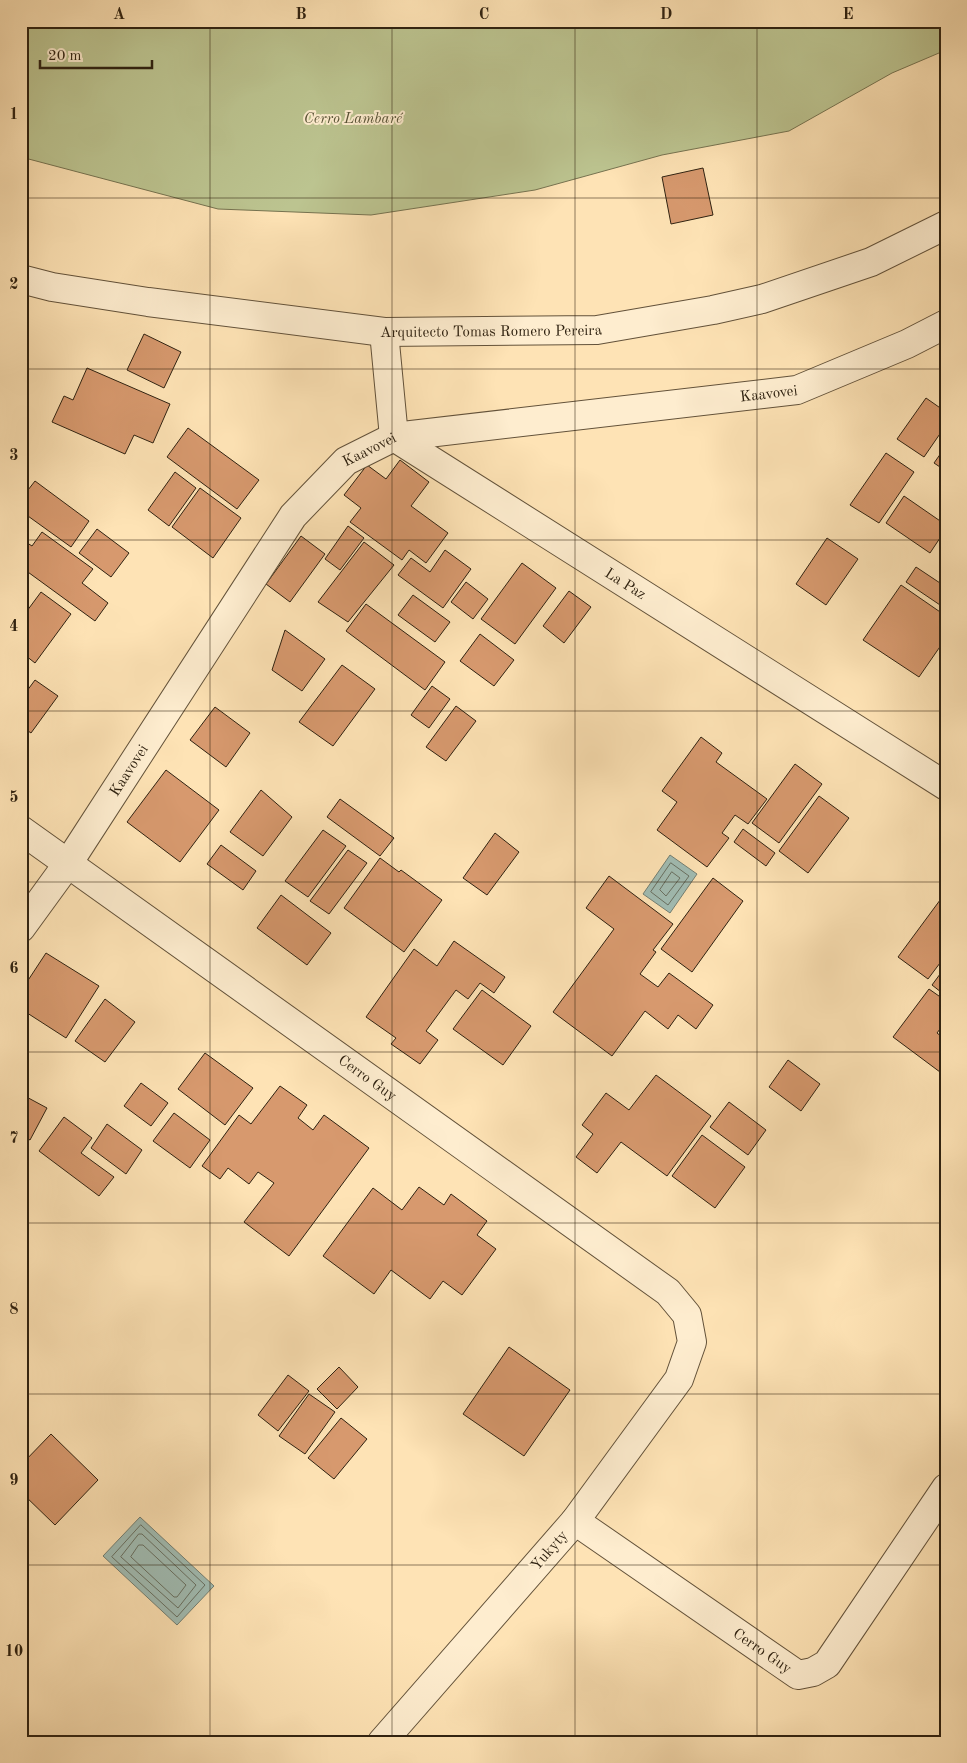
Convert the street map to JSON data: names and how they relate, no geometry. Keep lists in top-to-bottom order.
{
  "streets": {
    "street": [
      "Arquitecto Tomas Romero Pereira",
      "Kaavovei",
      "La Paz",
      "Cerro Guy",
      "Yukyty"
    ]
  },
  "crossings": [
    ["Kaavovei", "La Paz"],
    ["Kaavovei", "Cerro Guy"],
    ["Cerro Guy", "Yukyty"]
  ],
  "parks": ["Cerro Lambaré"],
  "scale_bar": "20 m",
  "grid": {
    "columns": [
      "A",
      "B",
      "C",
      "D",
      "E"
    ],
    "rows": [
      "1",
      "2",
      "3",
      "4",
      "5",
      "6",
      "7",
      "8",
      "9",
      "10"
    ]
  }
}
